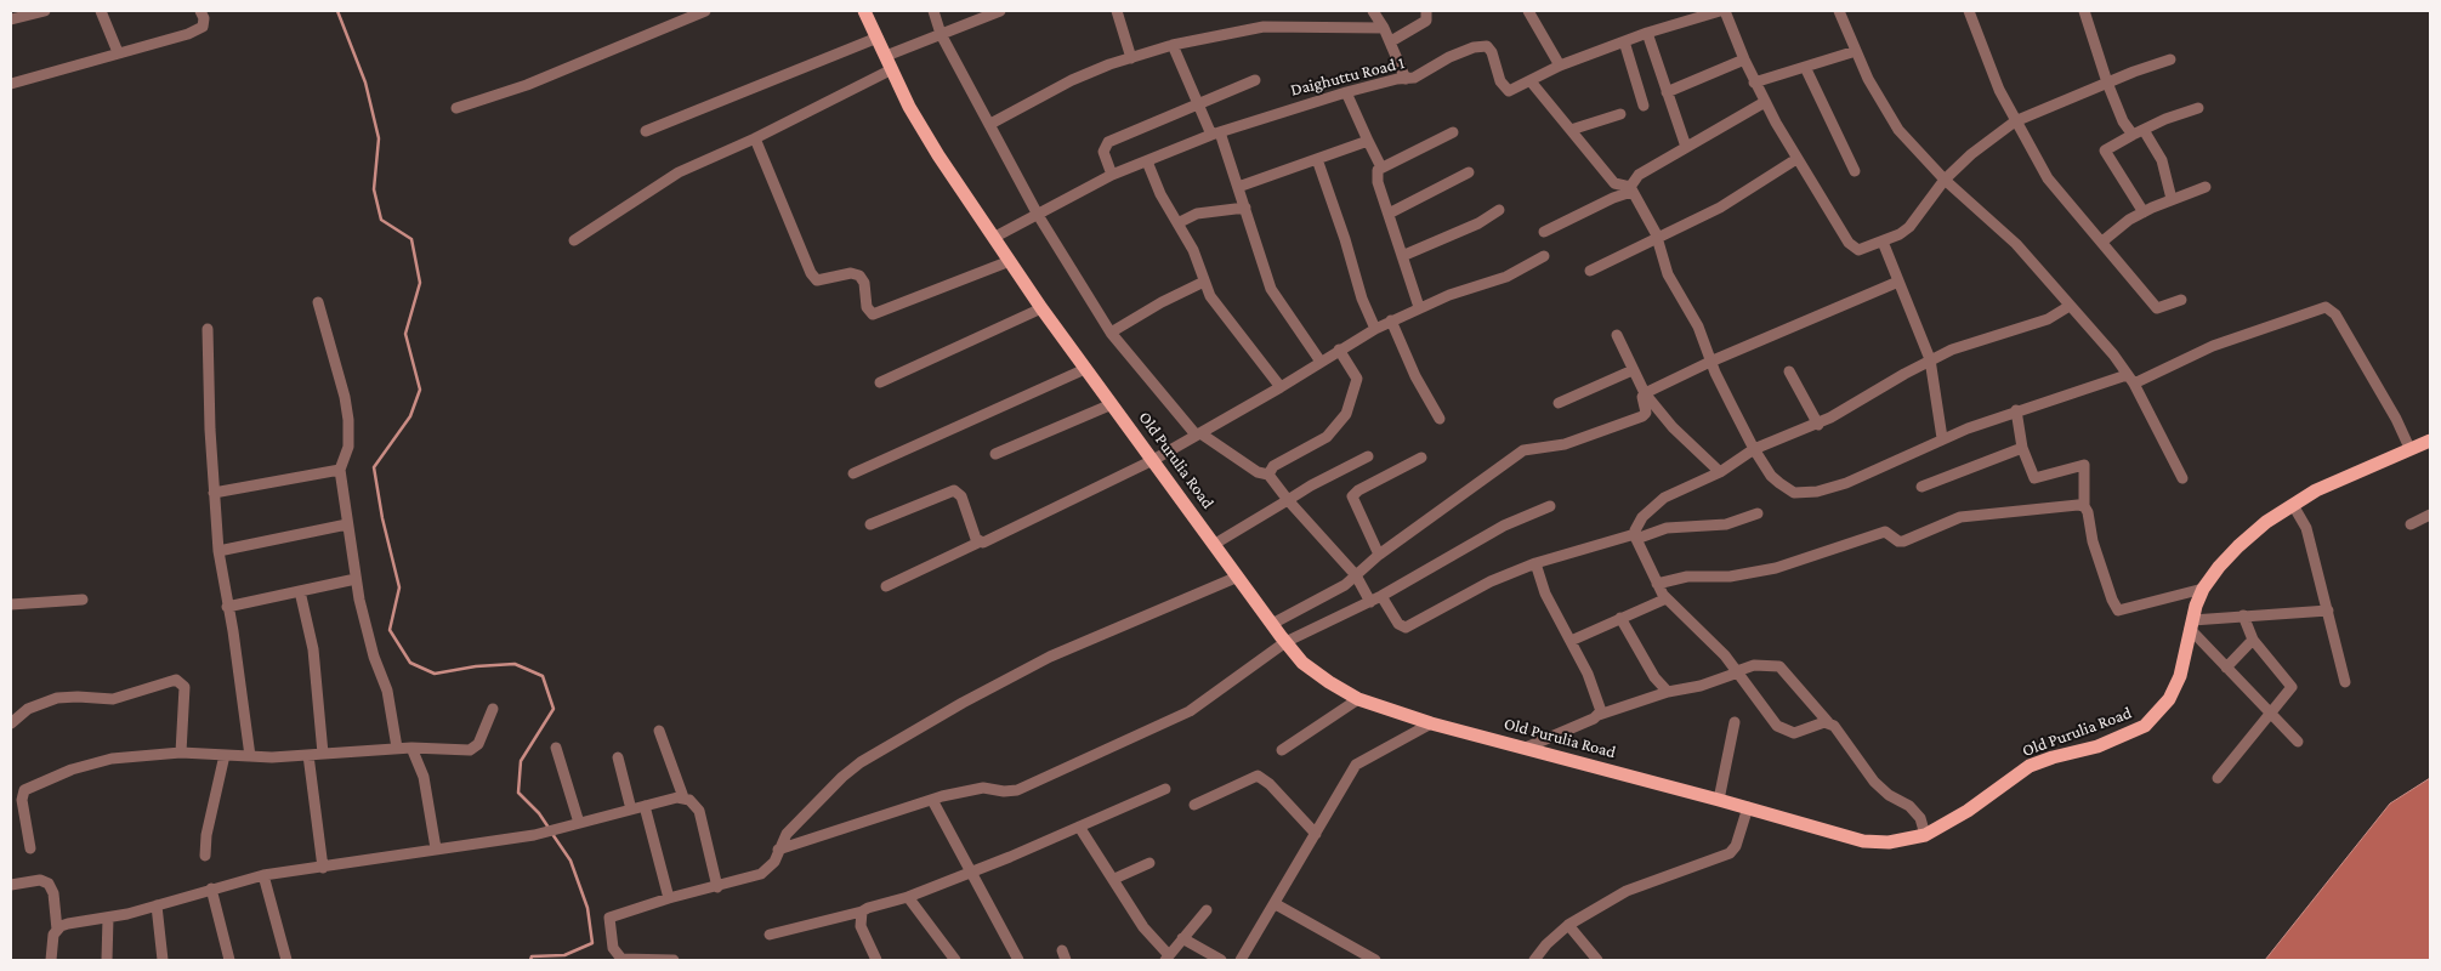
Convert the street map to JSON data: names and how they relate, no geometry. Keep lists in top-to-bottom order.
{
  "streets": {
    "main road": ["Old Purulia Road"],
    "street": ["Daighuttu Road 1"]
  },
  "crossings": [
    ["Daighuttu Road 1", "Old Purulia Road"]
  ]
}
